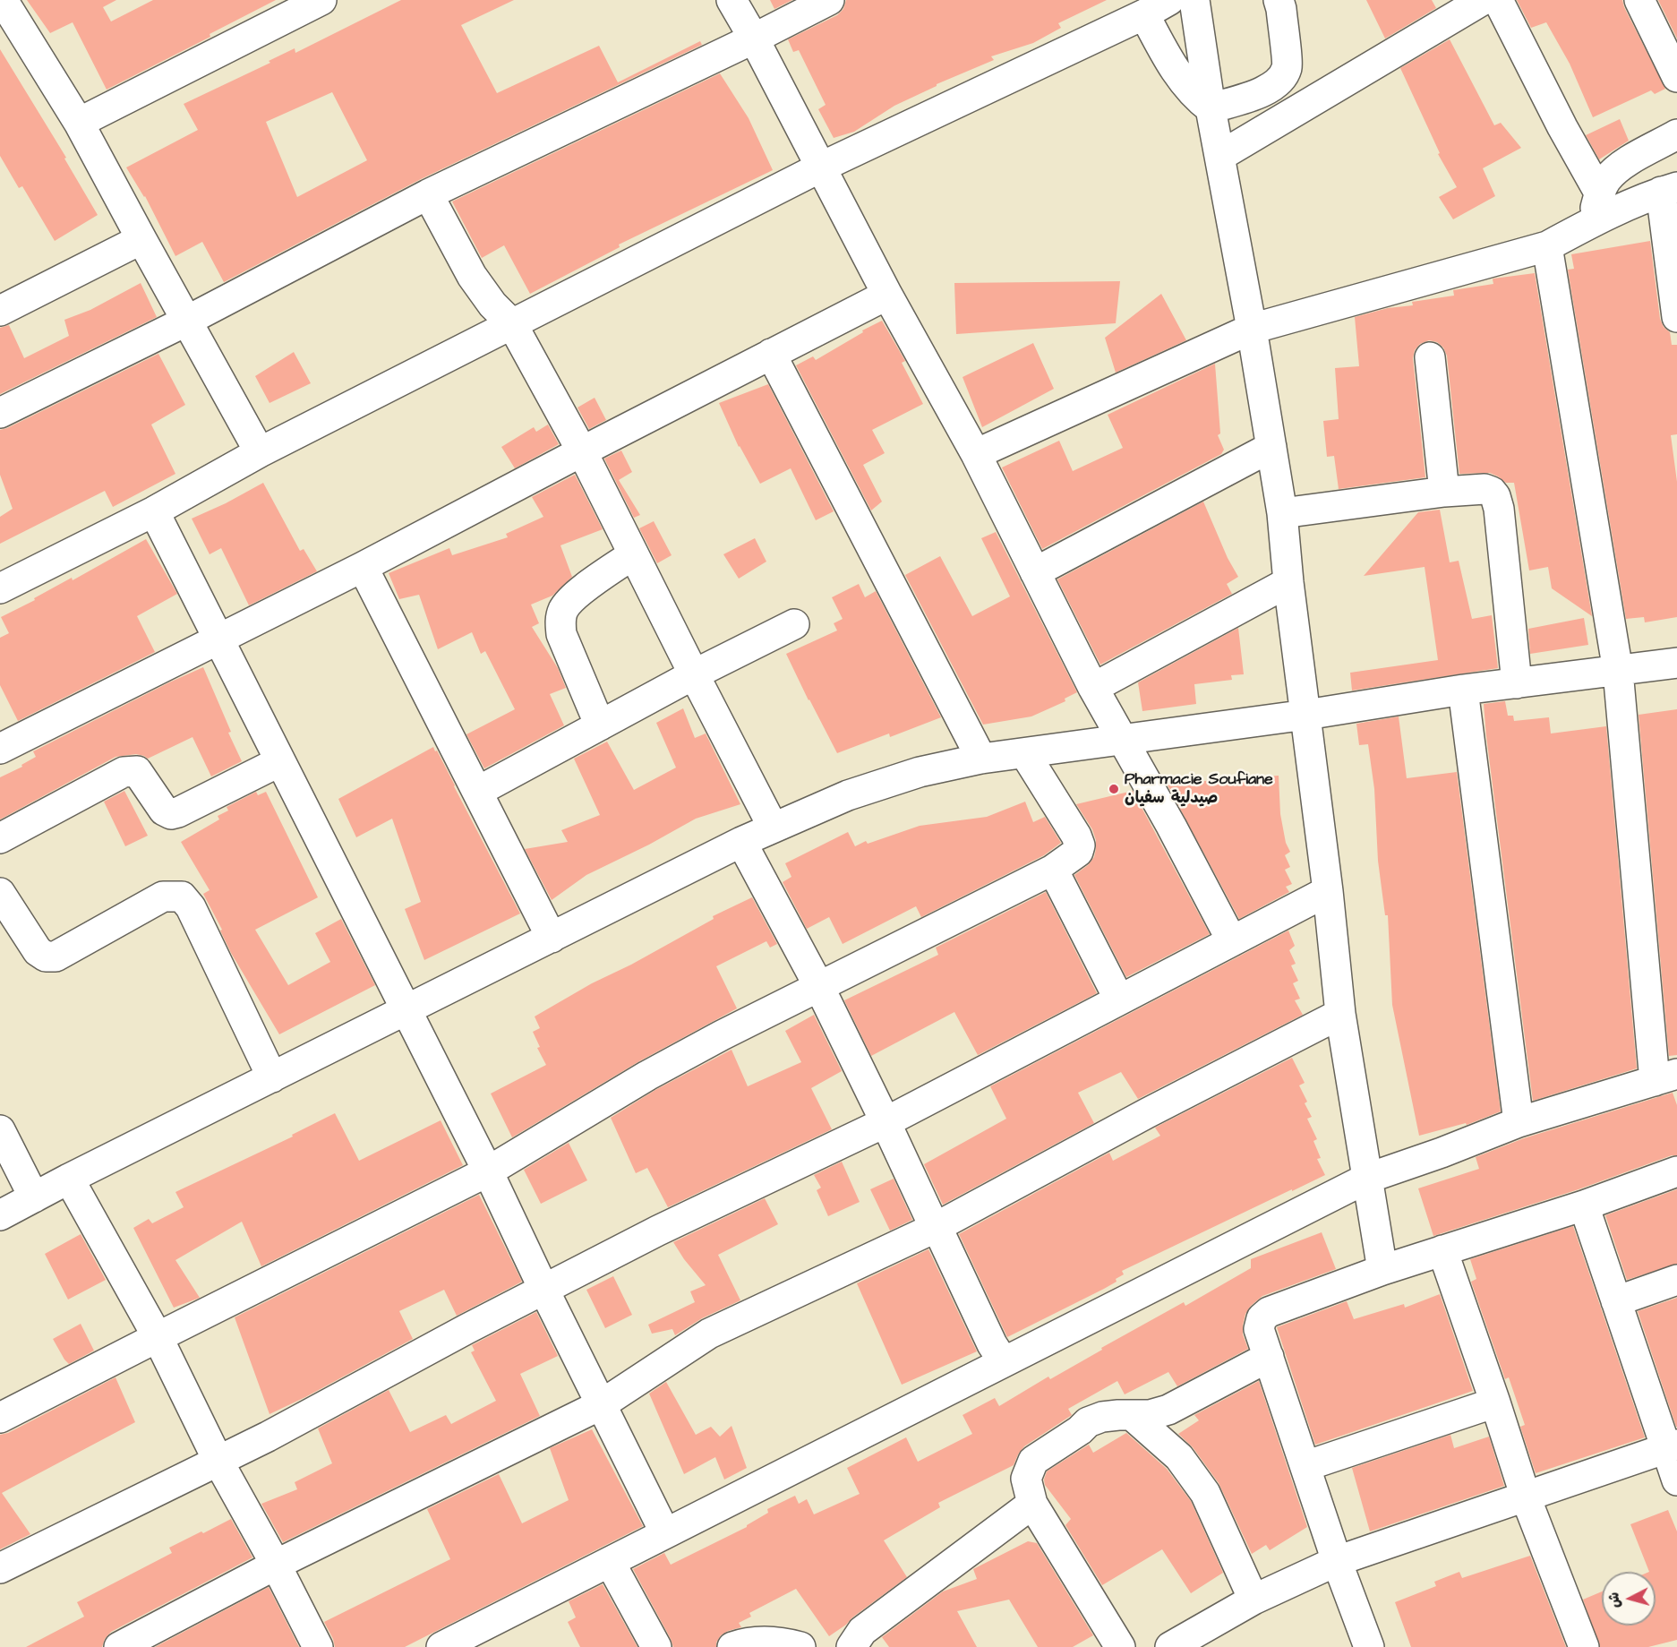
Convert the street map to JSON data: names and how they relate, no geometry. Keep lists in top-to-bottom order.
{
  "places": ["Pharmacie Soufiane صيدلية سفيان"],
  "north": "left"
}
